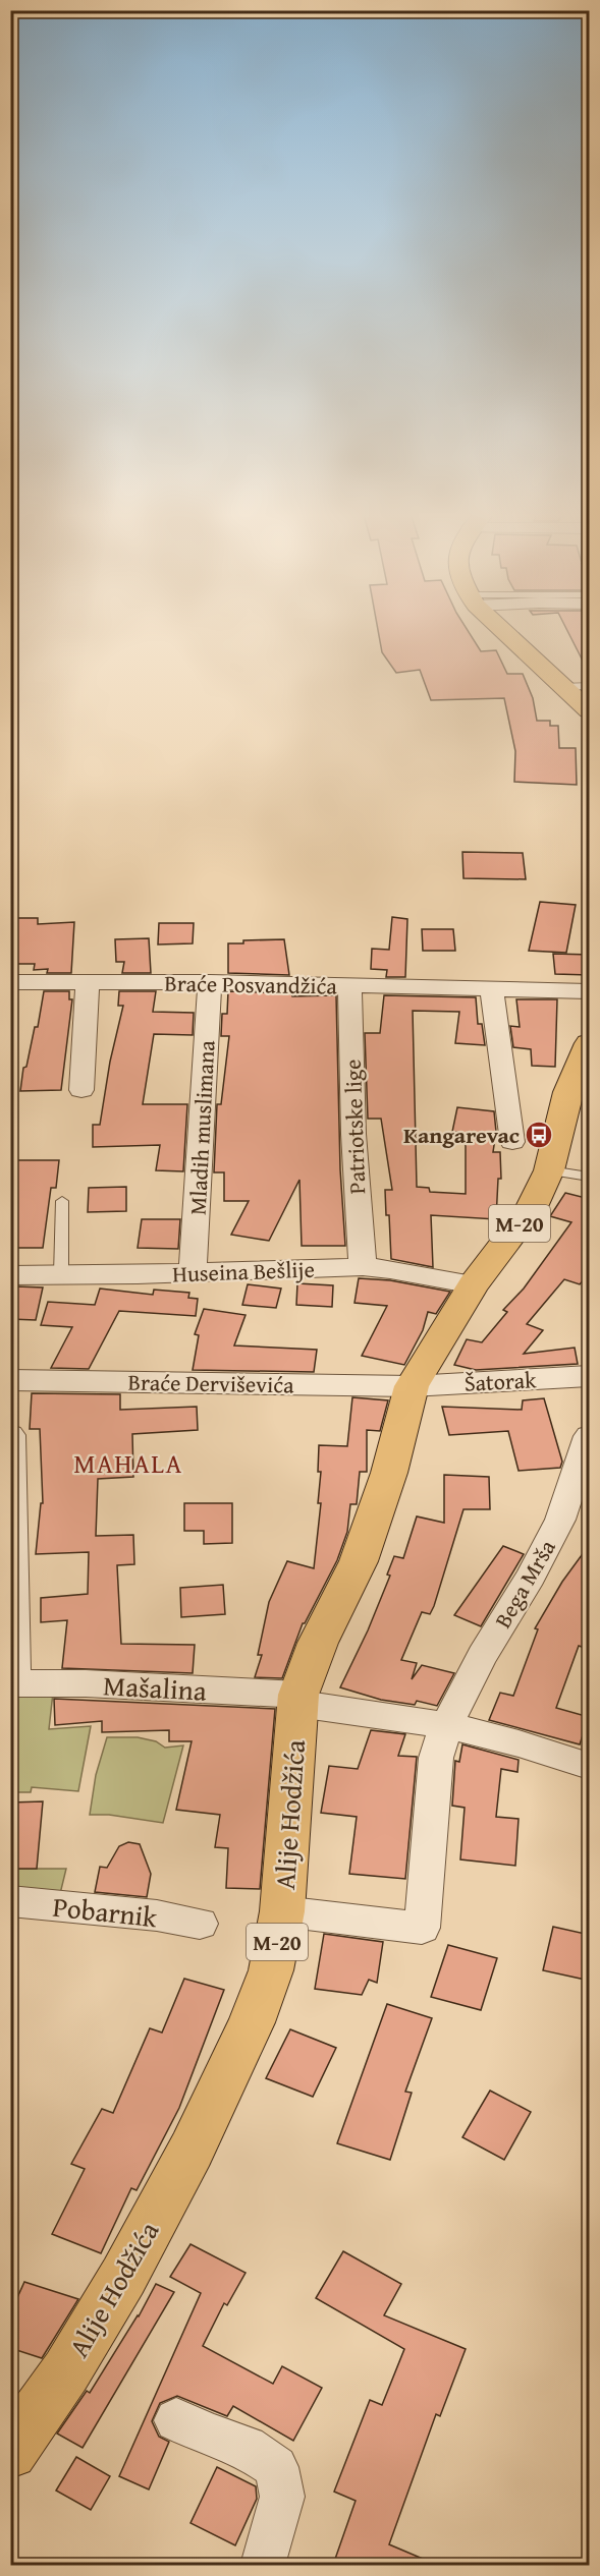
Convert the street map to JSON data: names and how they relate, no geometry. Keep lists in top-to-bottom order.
{
  "streets": {
    "main road": ["M-20", "Alije Hodžića"],
    "street": [
      "Braće Posvandžića",
      "Patriotske lige",
      "Mladih muslimana",
      "Huseina Bešlije",
      "Šatorak",
      "Braće Derviševića",
      "Bega Mrša",
      "Mašalina",
      "Pobarnik"
    ]
  },
  "crossings": [
    ["Braće Posvandžića", "Patriotske lige"],
    ["Braće Posvandžića", "Mladih muslimana"],
    ["Patriotske lige", "Huseina Bešlije"],
    ["Mladih muslimana", "Huseina Bešlije"],
    ["M-20", "Huseina Bešlije"],
    ["M-20", "Šatorak"],
    ["M-20", "Braće Derviševića"],
    ["M-20", "Alije Hodžića"],
    ["Šatorak", "Braće Derviševića"],
    ["Šatorak", "Alije Hodžića"],
    ["Braće Derviševića", "Alije Hodžića"],
    ["Bega Mrša", "Mašalina"],
    ["Bega Mrša", "Alije Hodžića"],
    ["Mašalina", "Alije Hodžića"]
  ],
  "districts": ["MAHALA"],
  "places": {
    "bus stop": ["Kangarevac"]
  }
}
